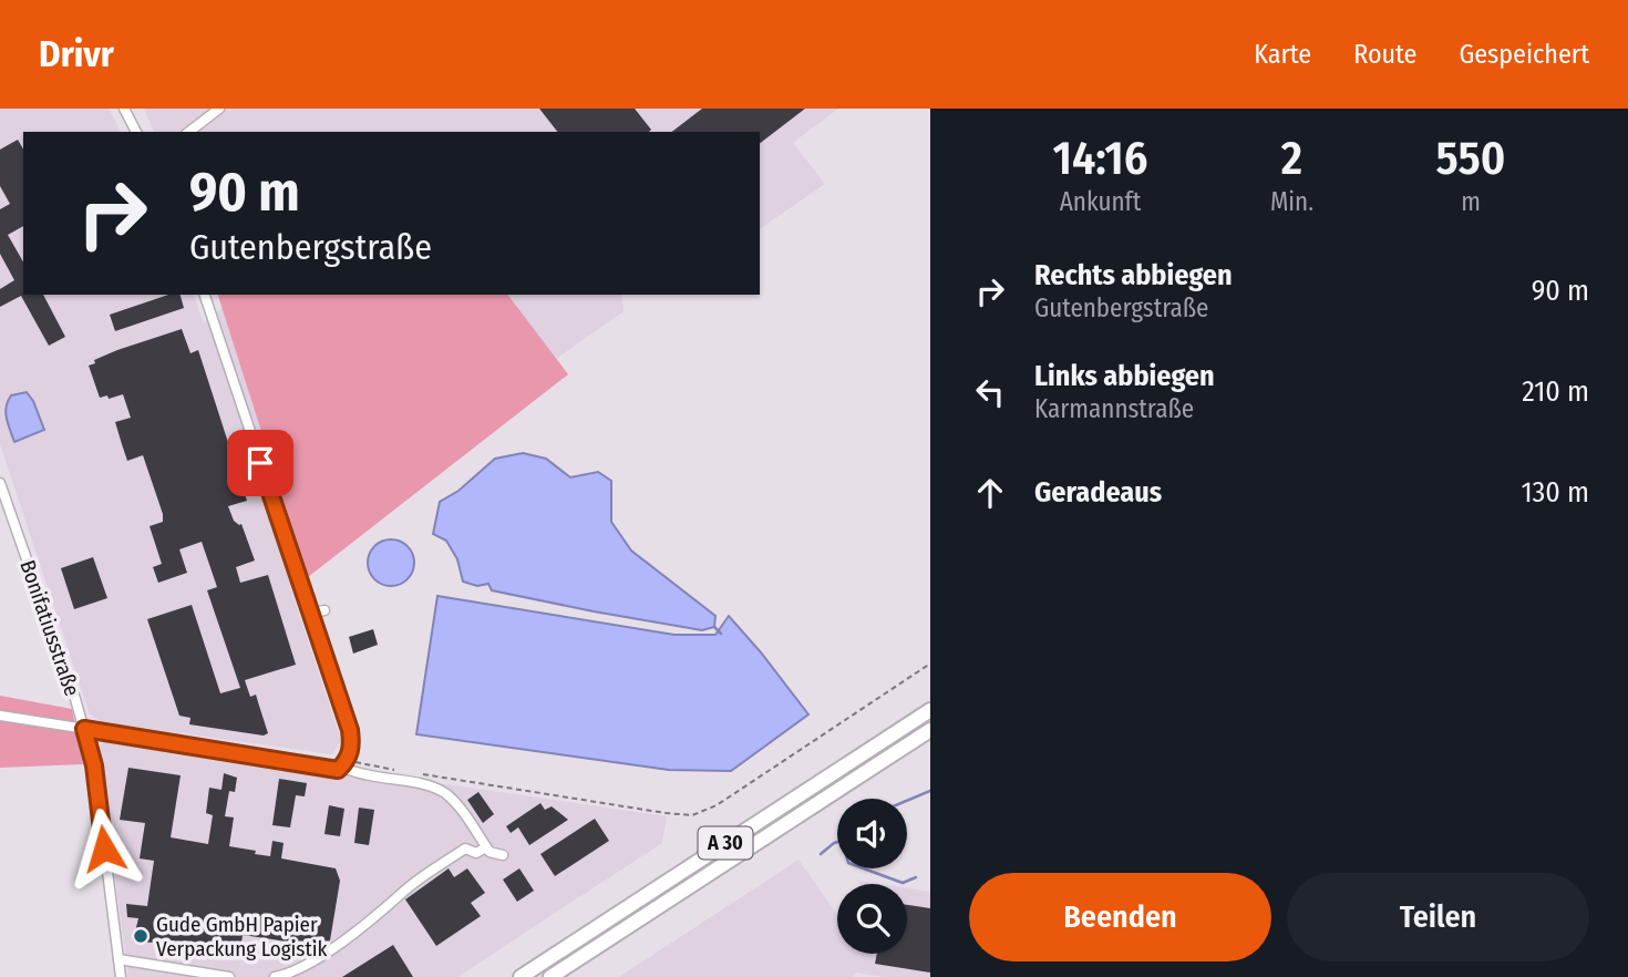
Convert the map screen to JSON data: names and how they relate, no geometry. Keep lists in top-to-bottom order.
{
  "streets": {
    "highway": ["A 30"],
    "street": ["Bonifatiusstraße"]
  },
  "places": ["Gude GmbH Papier Verpackung Logistik"],
  "page": {
    "header": "Drivr",
    "nav": ["Karte", "Route", "Gespeichert"],
    "eta": [
      "14:16",
      "Ankunft",
      "2",
      "Min.",
      "550",
      "m"
    ],
    "turn": ["90 m", "Gutenbergstraße"],
    "list": [
      {
        "name": "Rechts abbiegen",
        "note": "Gutenbergstraße",
        "value": "90 m"
      },
      {
        "name": "Links abbiegen",
        "note": "Karmannstraße",
        "value": "210 m"
      },
      {
        "name": "Geradeaus",
        "value": "130 m"
      }
    ],
    "buttons": ["Beenden", "Teilen"]
  }
}
